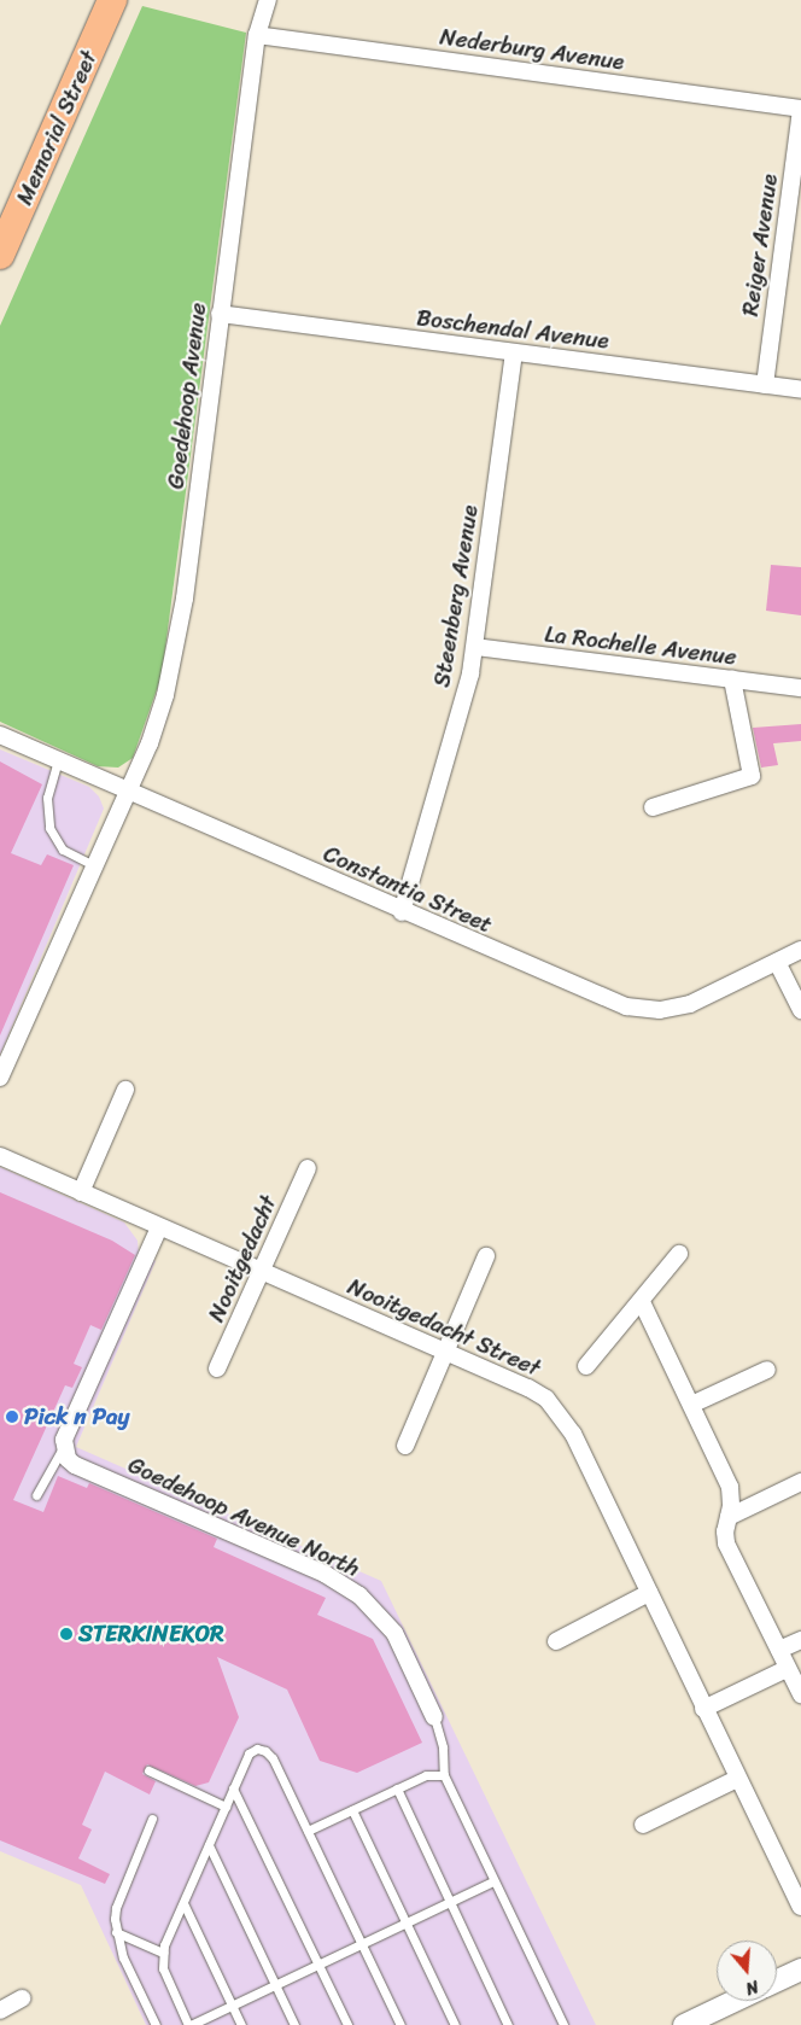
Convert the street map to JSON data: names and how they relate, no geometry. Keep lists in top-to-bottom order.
{
  "streets": {
    "highway": ["Memorial Street"],
    "street": [
      "Nederburg Avenue",
      "Reiger Avenue",
      "Boschendal Avenue",
      "Goedehoop Avenue",
      "Steenberg Avenue",
      "La Rochelle Avenue",
      "Constantia Street",
      "Nooitgedacht",
      "Nooitgedacht Street",
      "Goedehoop Avenue North"
    ]
  },
  "crossings": [
    ["Nederburg Avenue", "Reiger Avenue"],
    ["Nederburg Avenue", "Goedehoop Avenue"],
    ["Reiger Avenue", "Boschendal Avenue"],
    ["Boschendal Avenue", "Goedehoop Avenue"],
    ["Boschendal Avenue", "Steenberg Avenue"],
    ["Goedehoop Avenue", "Constantia Street"],
    ["Steenberg Avenue", "La Rochelle Avenue"],
    ["Steenberg Avenue", "Constantia Street"],
    ["Nooitgedacht", "Nooitgedacht Street"]
  ],
  "places": ["Pick n Pay", "STERKINEKOR"],
  "north": "bottom"
}
